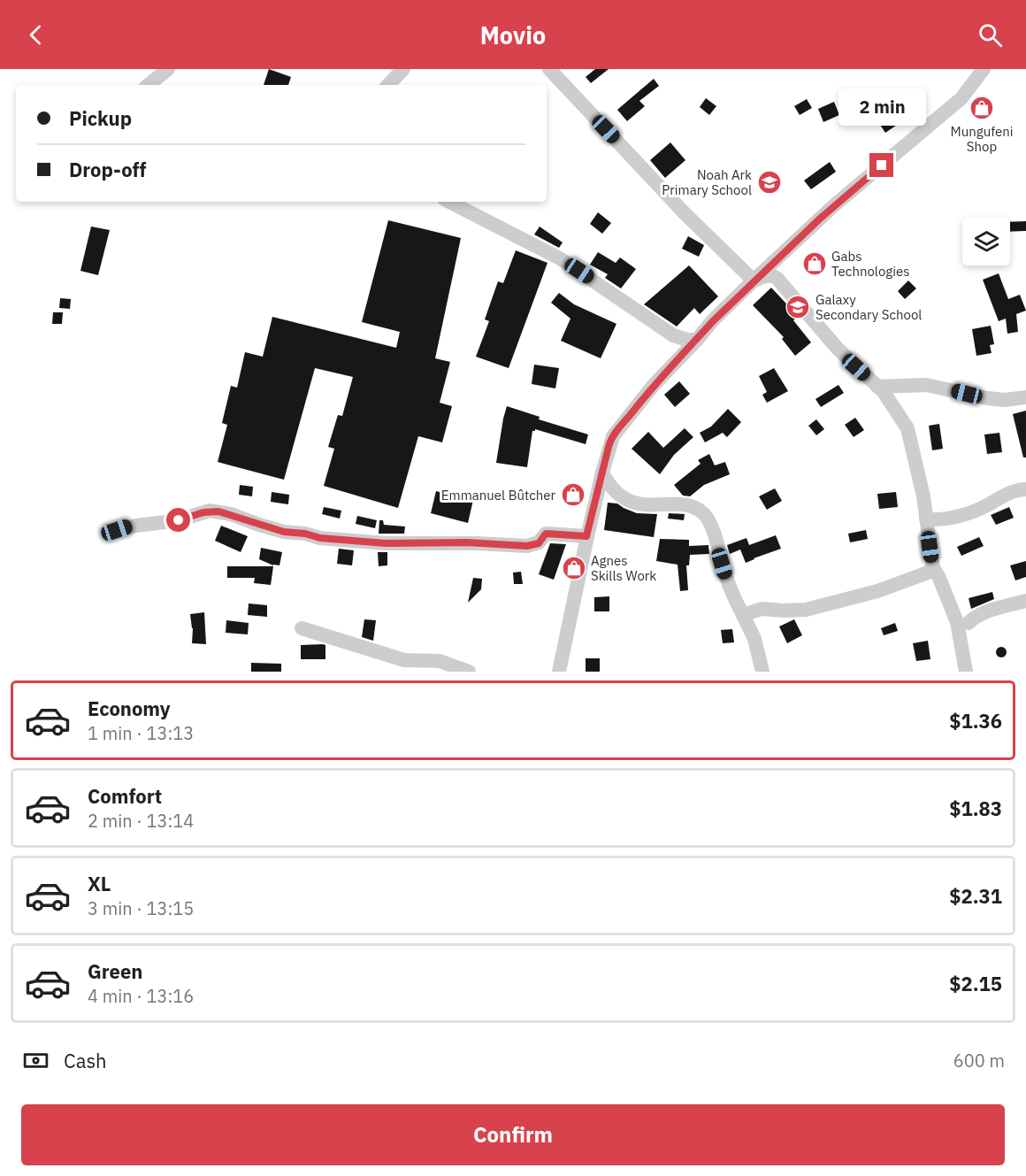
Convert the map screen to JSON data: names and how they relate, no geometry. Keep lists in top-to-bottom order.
{
  "places": {
    "shop": [
      "Mungufeni Shop",
      "Gabs Technologies",
      "Emmanuel Bûtcher",
      "Agnes Skills Work"
    ],
    "school or university": ["Noah Ark Primary School", "Galaxy Secondary School"]
  },
  "page": {
    "header": "Movio",
    "banner": ["Pickup", "Drop-off"],
    "bubble": "2 min",
    "list": [
      {
        "name": "Economy",
        "note": "1 min · 13:13",
        "value": "$1.36"
      },
      {
        "name": "Comfort",
        "note": "2 min · 13:14",
        "value": "$1.83"
      },
      {
        "name": "XL",
        "note": "3 min · 13:15",
        "value": "$2.31"
      },
      {
        "name": "Green",
        "note": "4 min · 13:16",
        "value": "$2.15"
      }
    ],
    "pay": ["Cash", "600 m"],
    "buttons": "Confirm"
  }
}
